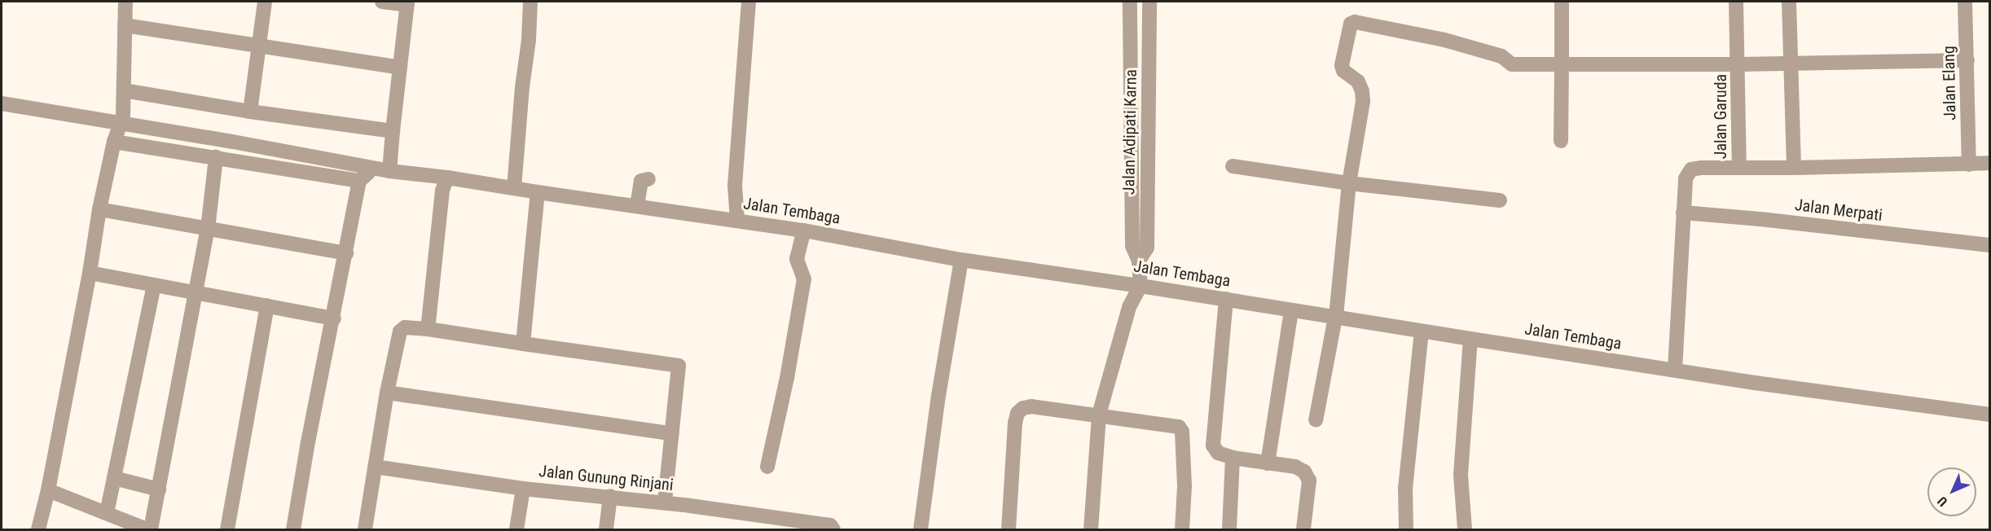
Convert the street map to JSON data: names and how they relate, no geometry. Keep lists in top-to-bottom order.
{
  "streets": {
    "street": [
      "Jalan Elang",
      "Jalan Garuda",
      "Jalan Adipati Karna",
      "Jalan Merpati",
      "Jalan Tembaga",
      "Jalan Gunung Rinjani"
    ]
  },
  "crossings": [
    ["Jalan Adipati Karna", "Jalan Tembaga"]
  ],
  "north": "bottom left"
}
